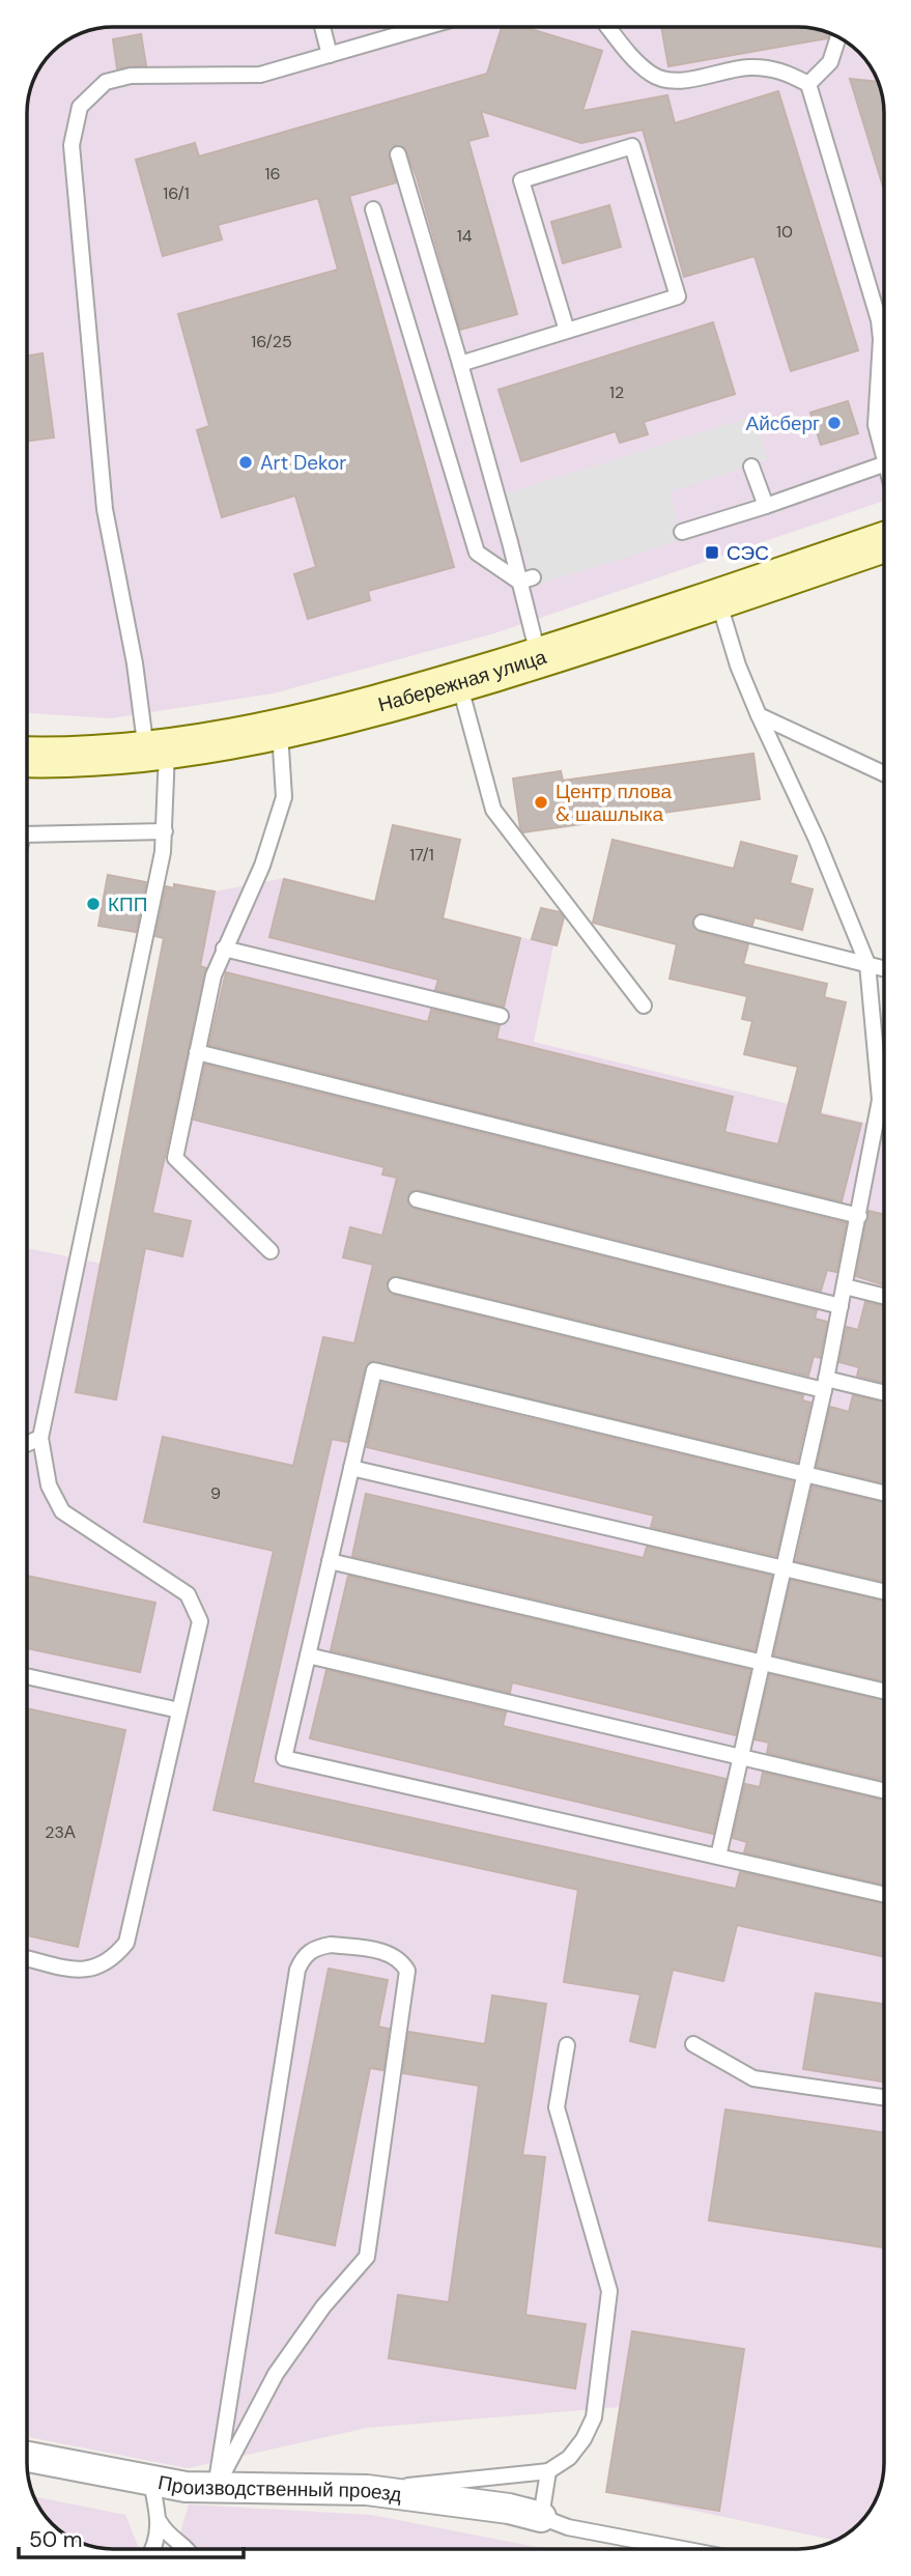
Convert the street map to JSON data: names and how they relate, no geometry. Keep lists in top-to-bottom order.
{
  "streets": {
    "street": ["Набережная улица", "Производственный проезд"]
  },
  "places": {
    "other": [
      "Айсберг",
      "Art Dekor",
      "Центр плова & шашлыка",
      "КПП"
    ],
    "transit": ["СЭС"]
  },
  "house_numbers": [
    "16",
    "16/1",
    "10",
    "14",
    "16/25",
    "12",
    "17/1",
    "9",
    "23А"
  ],
  "scale_bar": "50 m"
}
